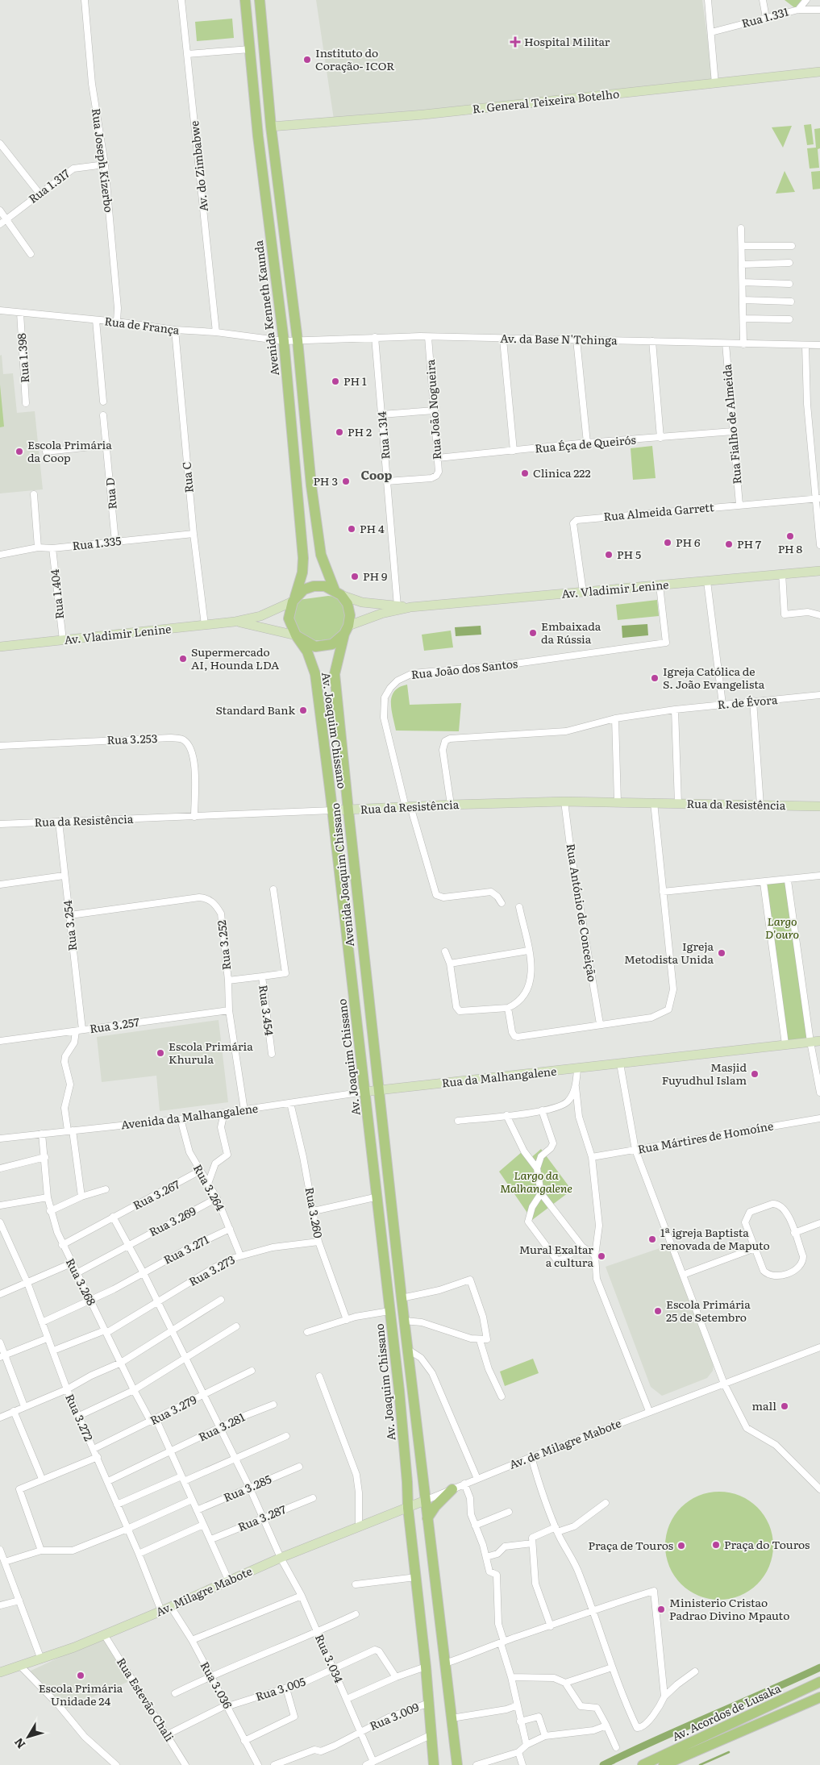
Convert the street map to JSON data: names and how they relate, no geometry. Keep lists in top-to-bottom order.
{
  "streets": {
    "main road": [
      "Avenida Kenneth Kaunda",
      "Av. Joaquim Chissano",
      "Avenida Joaquim Chissano",
      "Av. Acordos de Lusaka"
    ],
    "street": [
      "Rua 1.331",
      "R. General Teixeira Botelho",
      "Rua Joseph Kizerbo",
      "Av. do Zimbabwe",
      "Rua 1.317",
      "Rua de França",
      "Av. da Base N'Tchinga",
      "Rua 1.398",
      "Rua João Nogueira",
      "Rua Fialho de Almeida",
      "Rua 1.314",
      "Rua Éça de Queirós",
      "Rua C",
      "Rua D",
      "Rua Almeida Garrett",
      "Rua 1.335",
      "Av. Vladimir Lenine",
      "Rua 1.404",
      "Rua João dos Santos",
      "R. de Évora",
      "Rua 3.253",
      "Rua da Resistência",
      "Rua António de Conceição",
      "Rua 3.254",
      "Rua 3.252",
      "Rua 3.454",
      "Rua 3.257",
      "Rua da Malhangalene",
      "Avenida da Malhangalene",
      "Rua Mártires de Homoíne",
      "Rua 3.264",
      "Rua 3.267",
      "Rua 3.260",
      "Rua 3.269",
      "Rua 3.271",
      "Rua 3.273",
      "Rua 3.268",
      "Rua 3.279",
      "Rua 3.272",
      "Rua 3.281",
      "Av. de Milagre Mabote",
      "Rua 3.285",
      "Rua 3.287",
      "Av. Milagre Mabote",
      "Rua 3.034",
      "Rua 3.036",
      "Rua 3.005",
      "Rua Estevão Chali",
      "Rua 3.009"
    ]
  },
  "crossings": [
    ["Rua Joseph Kizerbo", "Rua 1.317"],
    ["Rua Joseph Kizerbo", "Rua de França"],
    ["Av. do Zimbabwe", "Rua de França"],
    ["Avenida Kenneth Kaunda", "Rua de França"],
    ["Avenida Kenneth Kaunda", "Av. Vladimir Lenine"],
    ["Avenida Kenneth Kaunda", "Av. Joaquim Chissano"],
    ["Avenida Kenneth Kaunda", "Avenida Joaquim Chissano"],
    ["Rua de França", "Av. da Base N'Tchinga"],
    ["Rua de França", "Rua 1.398"],
    ["Rua de França", "Rua C"],
    ["Av. da Base N'Tchinga", "Rua João Nogueira"],
    ["Av. da Base N'Tchinga", "Rua Fialho de Almeida"],
    ["Av. da Base N'Tchinga", "Rua 1.314"],
    ["Rua João Nogueira", "Rua 1.314"],
    ["Rua João Nogueira", "Rua Éça de Queirós"],
    ["Rua Fialho de Almeida", "Rua Éça de Queirós"],
    ["Rua Fialho de Almeida", "Rua Almeida Garrett"],
    ["Rua 1.314", "Av. Vladimir Lenine"],
    ["Rua C", "Rua 1.335"],
    ["Rua C", "Av. Vladimir Lenine"],
    ["Rua D", "Rua 1.335"],
    ["Rua Almeida Garrett", "Av. Vladimir Lenine"],
    ["Rua 1.335", "Rua 1.404"],
    ["Av. Vladimir Lenine", "Rua 1.404"],
    ["Av. Vladimir Lenine", "Rua João dos Santos"],
    ["Av. Vladimir Lenine", "Av. Joaquim Chissano"],
    ["Av. Vladimir Lenine", "Avenida Joaquim Chissano"],
    ["Rua João dos Santos", "Rua da Resistência"],
    ["R. de Évora", "Rua da Resistência"],
    ["Av. Joaquim Chissano", "Rua da Resistência"],
    ["Av. Joaquim Chissano", "Avenida Joaquim Chissano"],
    ["Av. Joaquim Chissano", "Avenida da Malhangalene"],
    ["Av. Joaquim Chissano", "Av. de Milagre Mabote"],
    ["Av. Joaquim Chissano", "Av. Milagre Mabote"],
    ["Rua 3.253", "Rua da Resistência"],
    ["Rua da Resistência", "Avenida Joaquim Chissano"],
    ["Rua da Resistência", "Rua António de Conceição"],
    ["Rua da Resistência", "Rua 3.254"],
    ["Avenida Joaquim Chissano", "Rua da Malhangalene"],
    ["Avenida Joaquim Chissano", "Avenida da Malhangalene"],
    ["Rua 3.254", "Rua 3.252"],
    ["Rua 3.254", "Rua 3.257"],
    ["Rua 3.252", "Rua 3.454"],
    ["Rua 3.252", "Rua 3.257"],
    ["Rua 3.252", "Avenida da Malhangalene"],
    ["Rua da Malhangalene", "Avenida da Malhangalene"],
    ["Avenida da Malhangalene", "Rua 3.264"],
    ["Avenida da Malhangalene", "Rua 3.260"],
    ["Avenida da Malhangalene", "Rua 3.268"],
    ["Rua 3.264", "Rua 3.267"],
    ["Rua 3.264", "Rua 3.269"],
    ["Rua 3.264", "Rua 3.271"],
    ["Rua 3.264", "Rua 3.273"],
    ["Rua 3.267", "Rua 3.268"],
    ["Rua 3.267", "Rua 3.034"],
    ["Rua 3.260", "Rua 3.273"],
    ["Rua 3.269", "Rua 3.268"],
    ["Rua 3.269", "Rua 3.034"],
    ["Rua 3.271", "Rua 3.268"],
    ["Rua 3.271", "Rua 3.272"],
    ["Rua 3.271", "Rua 3.034"],
    ["Rua 3.273", "Rua 3.268"],
    ["Rua 3.273", "Rua 3.272"],
    ["Rua 3.273", "Rua 3.034"],
    ["Rua 3.268", "Rua 3.279"],
    ["Rua 3.268", "Rua 3.281"],
    ["Rua 3.268", "Rua 3.285"],
    ["Rua 3.268", "Rua 3.287"],
    ["Rua 3.268", "Av. Milagre Mabote"],
    ["Rua 3.279", "Rua 3.272"],
    ["Rua 3.279", "Rua 3.034"],
    ["Rua 3.272", "Rua 3.281"],
    ["Rua 3.272", "Av. Milagre Mabote"],
    ["Rua 3.281", "Rua 3.034"],
    ["Av. de Milagre Mabote", "Av. Milagre Mabote"],
    ["Rua 3.285", "Rua 3.034"],
    ["Rua 3.287", "Rua 3.034"],
    ["Av. Milagre Mabote", "Rua 3.034"],
    ["Av. Milagre Mabote", "Rua 3.036"],
    ["Av. Milagre Mabote", "Rua Estevão Chali"],
    ["Rua 3.034", "Rua 3.005"],
    ["Rua 3.034", "Rua 3.009"],
    ["Rua 3.036", "Rua 3.005"],
    ["Rua 3.005", "Rua Estevão Chali"]
  ],
  "districts": ["Coop"],
  "parks": ["Largo D'ouro", "Largo da Malhangalene"],
  "places": {
    "health": ["Hospital Militar"],
    "other": [
      "Instituto do Coração- ICOR",
      "PH 1",
      "PH 2",
      "Escola Primária da Coop",
      "Clinica 222",
      "PH 3",
      "PH 4",
      "PH 8",
      "PH 6",
      "PH 7",
      "PH 5",
      "PH 9",
      "Embaixada da Rússia",
      "Supermercado AI, Hounda LDA",
      "Igreja Católica de S. João Evangelista",
      "Standard Bank",
      "Igreja Metodista Unida",
      "Escola Primária Khurula",
      "Masjid Fuyudhul Islam",
      "1ª igreja Baptista renovada de Maputo",
      "Mural Exaltar a cultura",
      "Escola Primária 25 de Setembro",
      "mall",
      "Praça do Touros",
      "Praça de Touros",
      "Ministerio Cristao Padrao Divino Mpauto",
      "Escola Primária Unidade 24"
    ]
  },
  "north": "bottom left"
}
